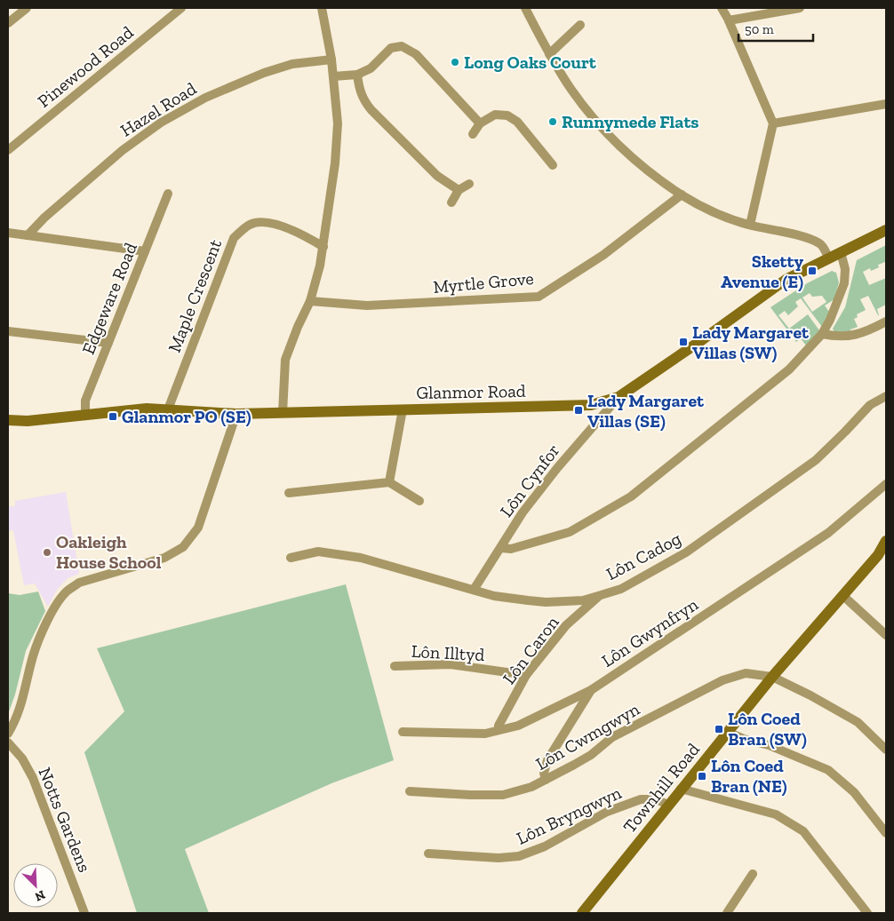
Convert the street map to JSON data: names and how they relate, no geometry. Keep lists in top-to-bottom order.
{
  "streets": {
    "street": [
      "Pinewood Road",
      "Hazel Road",
      "Myrtle Grove",
      "Maple Crescent",
      "Edgeware Road",
      "Glanmor Road",
      "Lôn Cynfor",
      "Lôn Cadog",
      "Lôn Gwynfryn",
      "Lôn Caron",
      "Lôn Illtyd",
      "Lôn Cwmgwyn",
      "Townhill Road",
      "Lôn Bryngwyn",
      "Notts Gardens"
    ]
  },
  "crossings": [
    ["Maple Crescent", "Glanmor Road"],
    ["Edgeware Road", "Glanmor Road"],
    ["Glanmor Road", "Lôn Cynfor"],
    ["Lôn Cynfor", "Lôn Cadog"],
    ["Lôn Cadog", "Lôn Caron"],
    ["Lôn Gwynfryn", "Lôn Caron"],
    ["Lôn Caron", "Lôn Illtyd"],
    ["Lôn Cwmgwyn", "Townhill Road"],
    ["Townhill Road", "Lôn Bryngwyn"]
  ],
  "places": {
    "other": ["Long Oaks Court", "Runnymede Flats", "Oakleigh House School"],
    "transit": [
      "Sketty Avenue (E)",
      "Lady Margaret Villas (SW)",
      "Lady Margaret Villas (SE)",
      "Glanmor PO (SE)",
      "Lôn Coed Bran (SW)",
      "Lôn Coed Bran (NE)"
    ]
  },
  "scale_bar": "50 m",
  "north": "bottom right"
}
